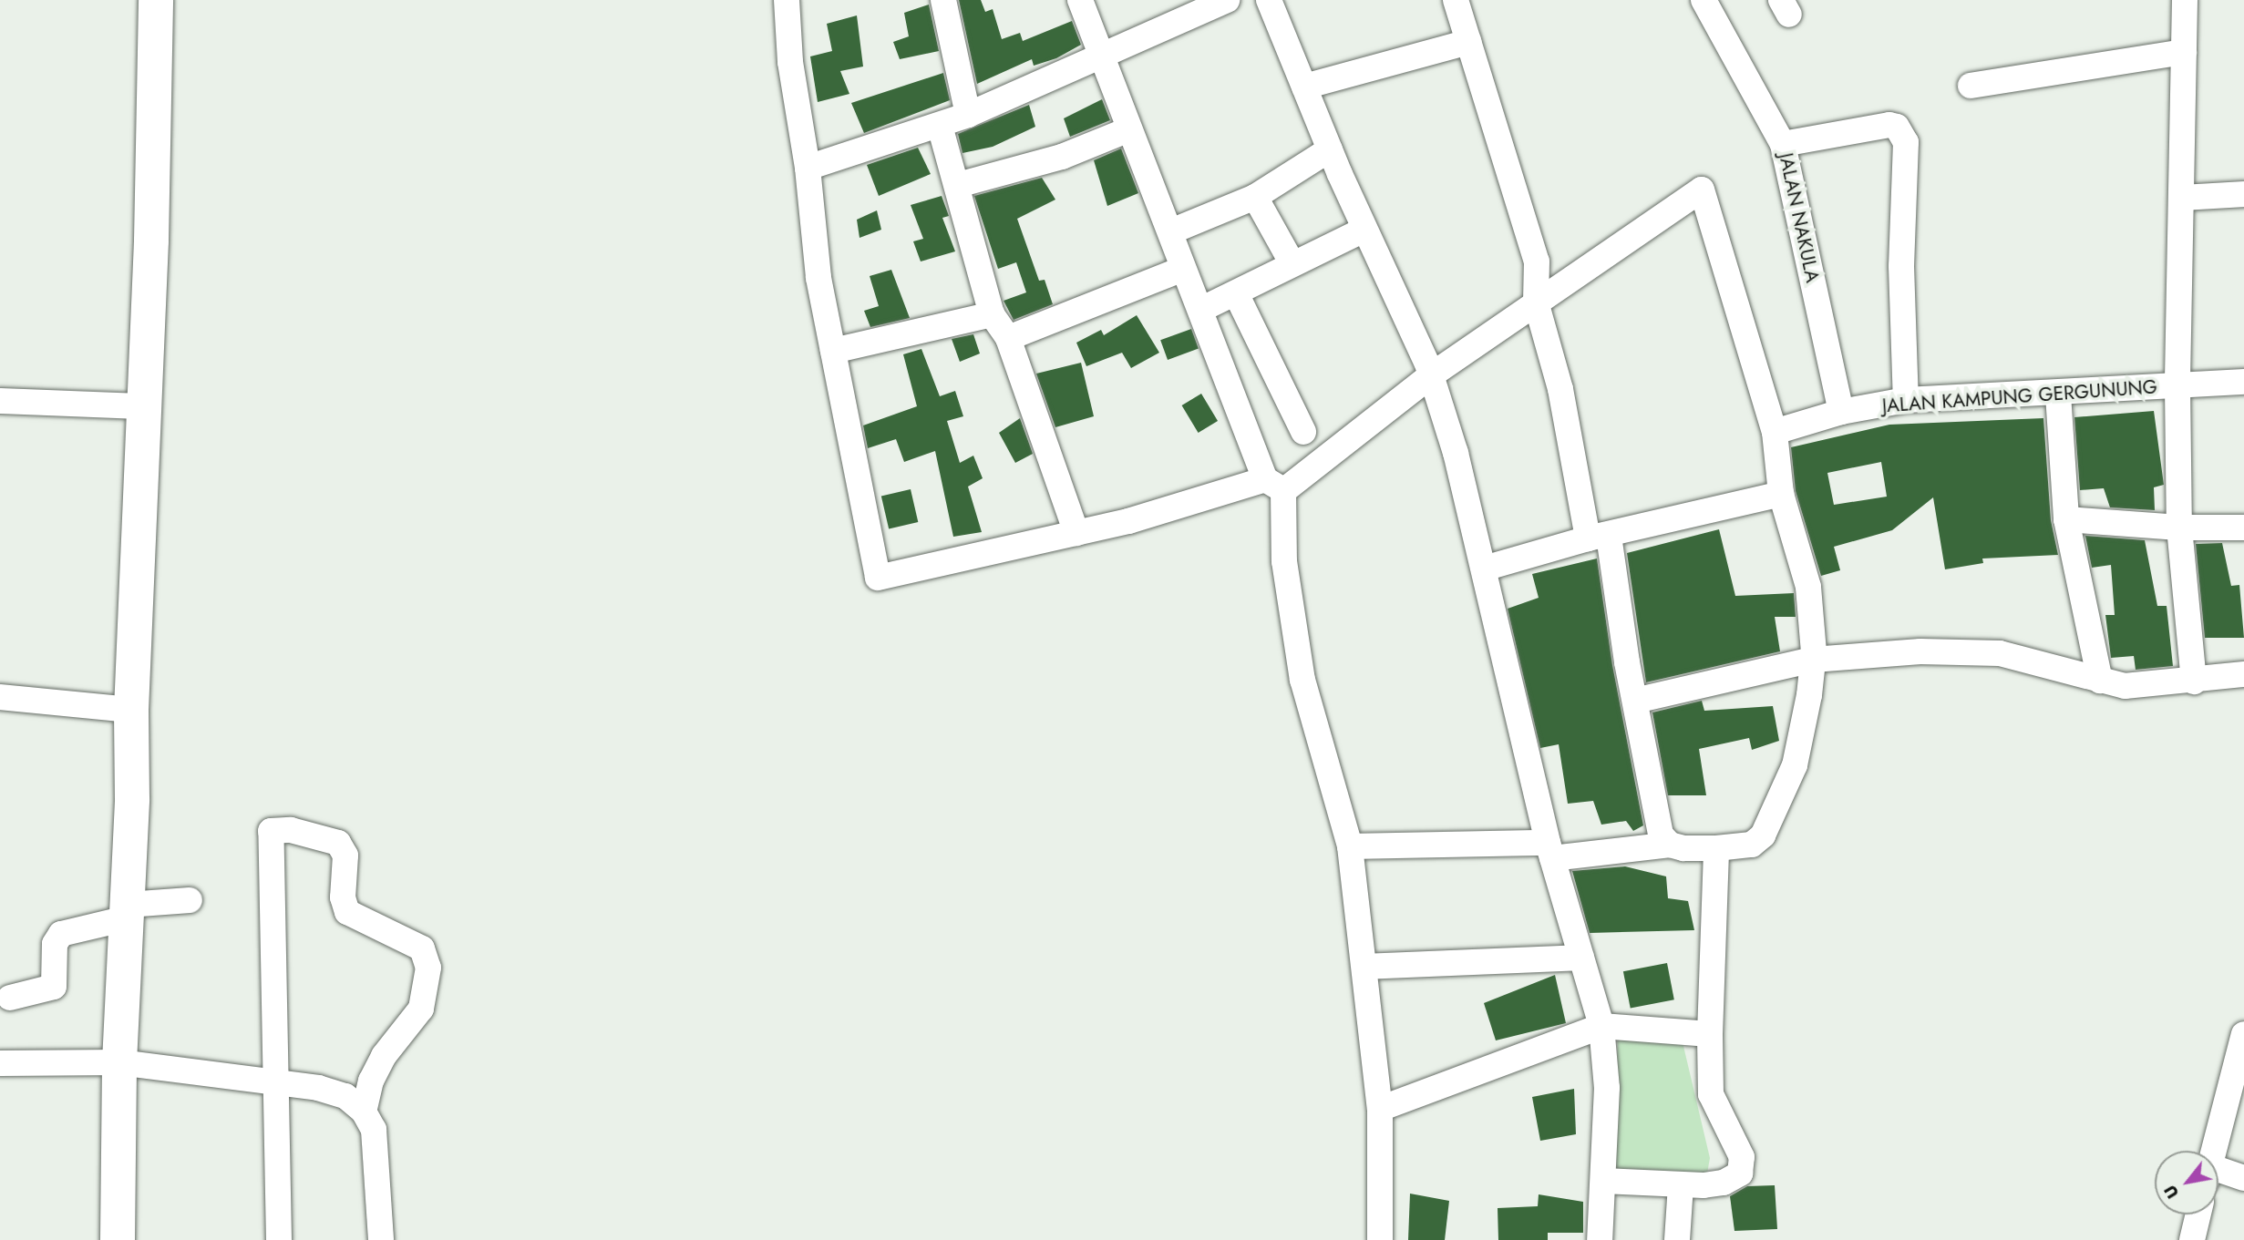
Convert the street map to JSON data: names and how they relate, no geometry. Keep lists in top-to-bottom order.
{
  "streets": {
    "street": ["JALAN NAKULA", "JALAN KAMPUNG GERGUNUNG"]
  },
  "crossings": [
    ["JALAN NAKULA", "JALAN KAMPUNG GERGUNUNG"]
  ],
  "north": "bottom left"
}
